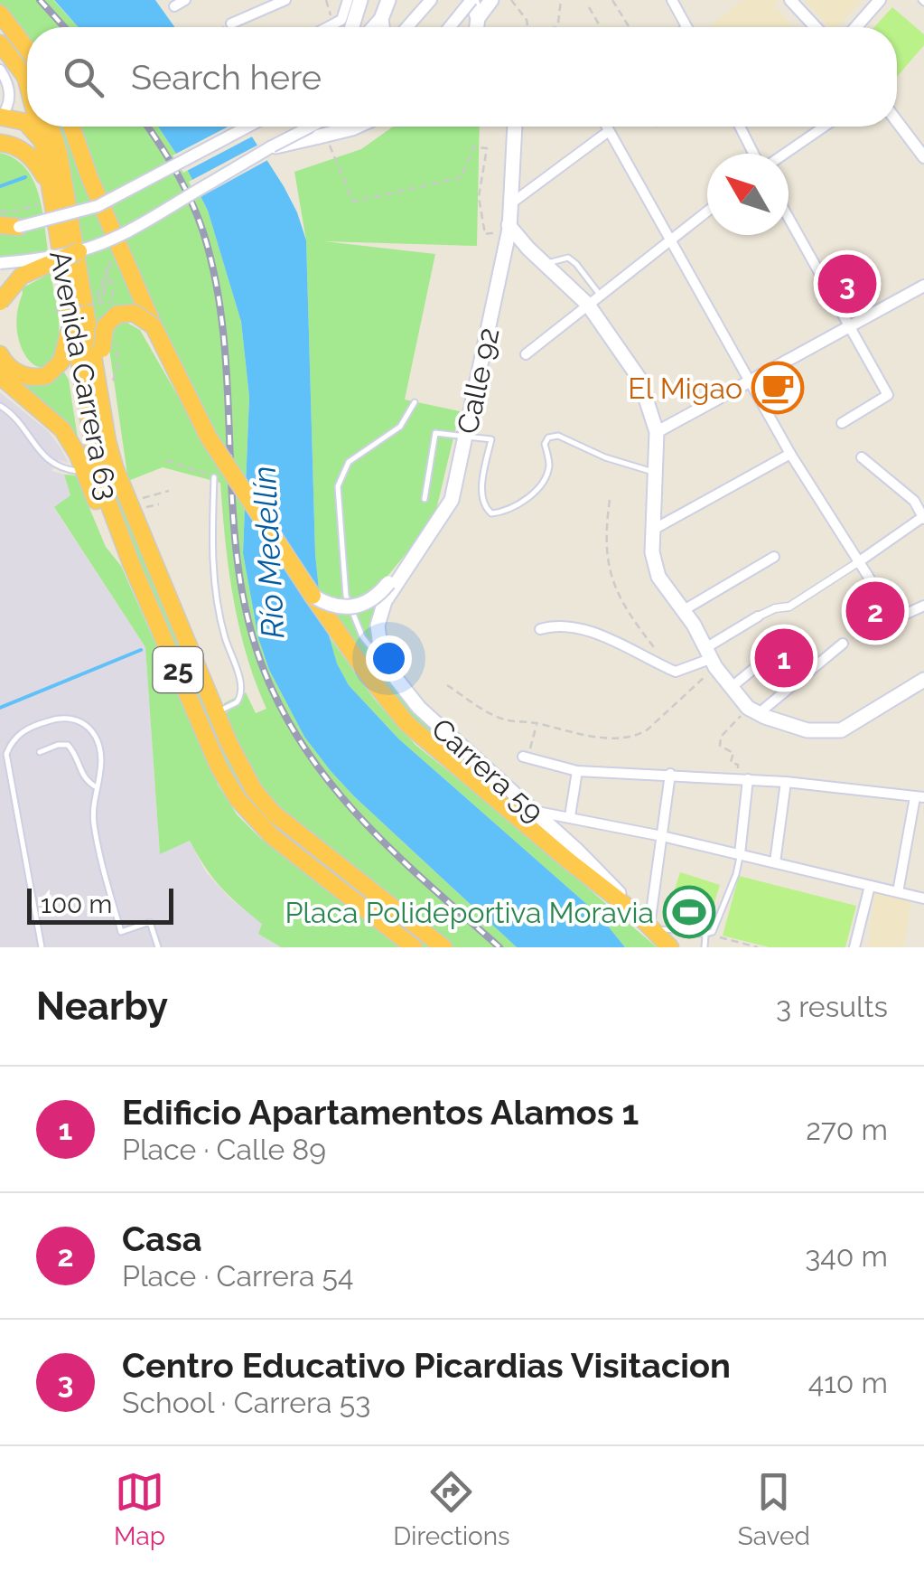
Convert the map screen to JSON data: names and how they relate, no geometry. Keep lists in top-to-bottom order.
{
  "streets": {
    "highway": ["Avenida Carrera 63", "25"],
    "main road": ["Calle 92", "Carrera 59"]
  },
  "crossings": [
    ["Avenida Carrera 63", "Calle 92"],
    ["Avenida Carrera 63", "Carrera 59"]
  ],
  "water": ["Río Medellín"],
  "places": {
    "cafe": ["El Migao"],
    "sports": ["Placa Polideportiva Moravia"]
  },
  "scale_bar": "100 m",
  "north": "top left",
  "page": {
    "search": "Search here",
    "pins": ["3", "2", "1"],
    "scale": "100 m",
    "heading": ["Nearby", "3 results"],
    "list": [
      {
        "mark": "1",
        "name": "Edificio Apartamentos Alamos 1",
        "note": "Place · Calle 89",
        "value": "270 m"
      },
      {
        "mark": "2",
        "name": "Casa",
        "note": "Place · Carrera 54",
        "value": "340 m"
      },
      {
        "mark": "3",
        "name": "Centro Educativo Picardias Visitacion",
        "note": "School · Carrera 53",
        "value": "410 m"
      }
    ],
    "nav": ["Map", "Directions", "Saved"]
  }
}
